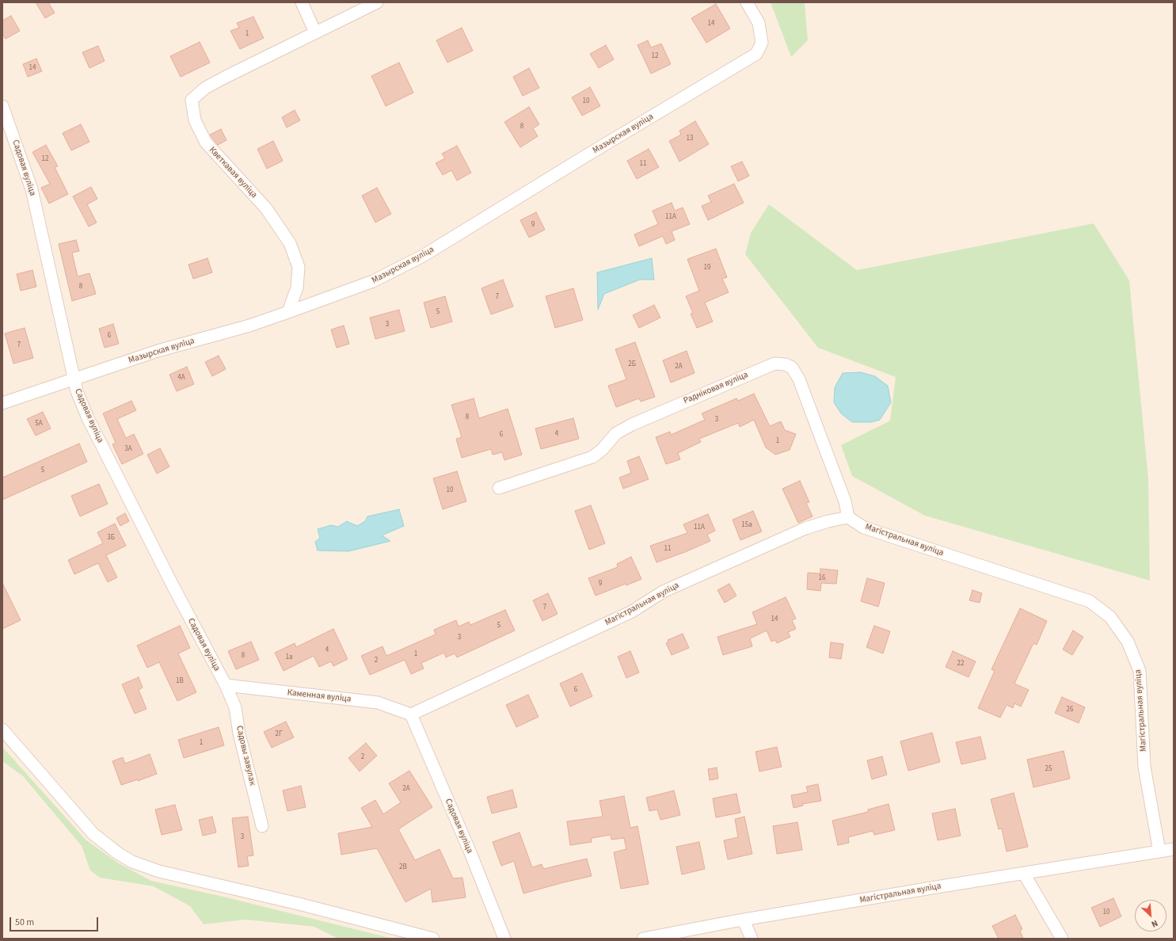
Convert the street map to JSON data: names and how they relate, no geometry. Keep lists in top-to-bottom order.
{
  "streets": {
    "street": [
      "Мазырская вуліца",
      "Садовая вуліца",
      "Кветкавая вуліца",
      "Радніковая вуліца",
      "Магістральная вуліца",
      "Каменная вуліца",
      "Садовы завулак"
    ]
  },
  "crossings": [
    ["Мазырская вуліца", "Садовая вуліца"],
    ["Мазырская вуліца", "Кветкавая вуліца"],
    ["Садовая вуліца", "Магістральная вуліца"],
    ["Садовая вуліца", "Каменная вуліца"],
    ["Садовая вуліца", "Садовы завулак"],
    ["Радніковая вуліца", "Магістральная вуліца"],
    ["Магістральная вуліца", "Каменная вуліца"],
    ["Каменная вуліца", "Садовы завулак"]
  ],
  "house_numbers": [
    "14",
    "1",
    "12",
    "14",
    "10",
    "8",
    "13",
    "12",
    "11",
    "11А",
    "9",
    "19",
    "8",
    "7",
    "5",
    "3",
    "6",
    "7",
    "2Б",
    "2А",
    "4А",
    "8",
    "3",
    "5A",
    "4",
    "6",
    "1",
    "3А",
    "5",
    "10",
    "15а",
    "11А",
    "3Б",
    "11",
    "16",
    "9",
    "7",
    "14",
    "5",
    "3",
    "4",
    "1",
    "8",
    "1а",
    "2",
    "22",
    "1В",
    "6",
    "26",
    "2Г",
    "1",
    "2",
    "25",
    "2А",
    "3",
    "2В",
    "10"
  ],
  "scale_bar": "50 m",
  "north": "bottom right"
}
